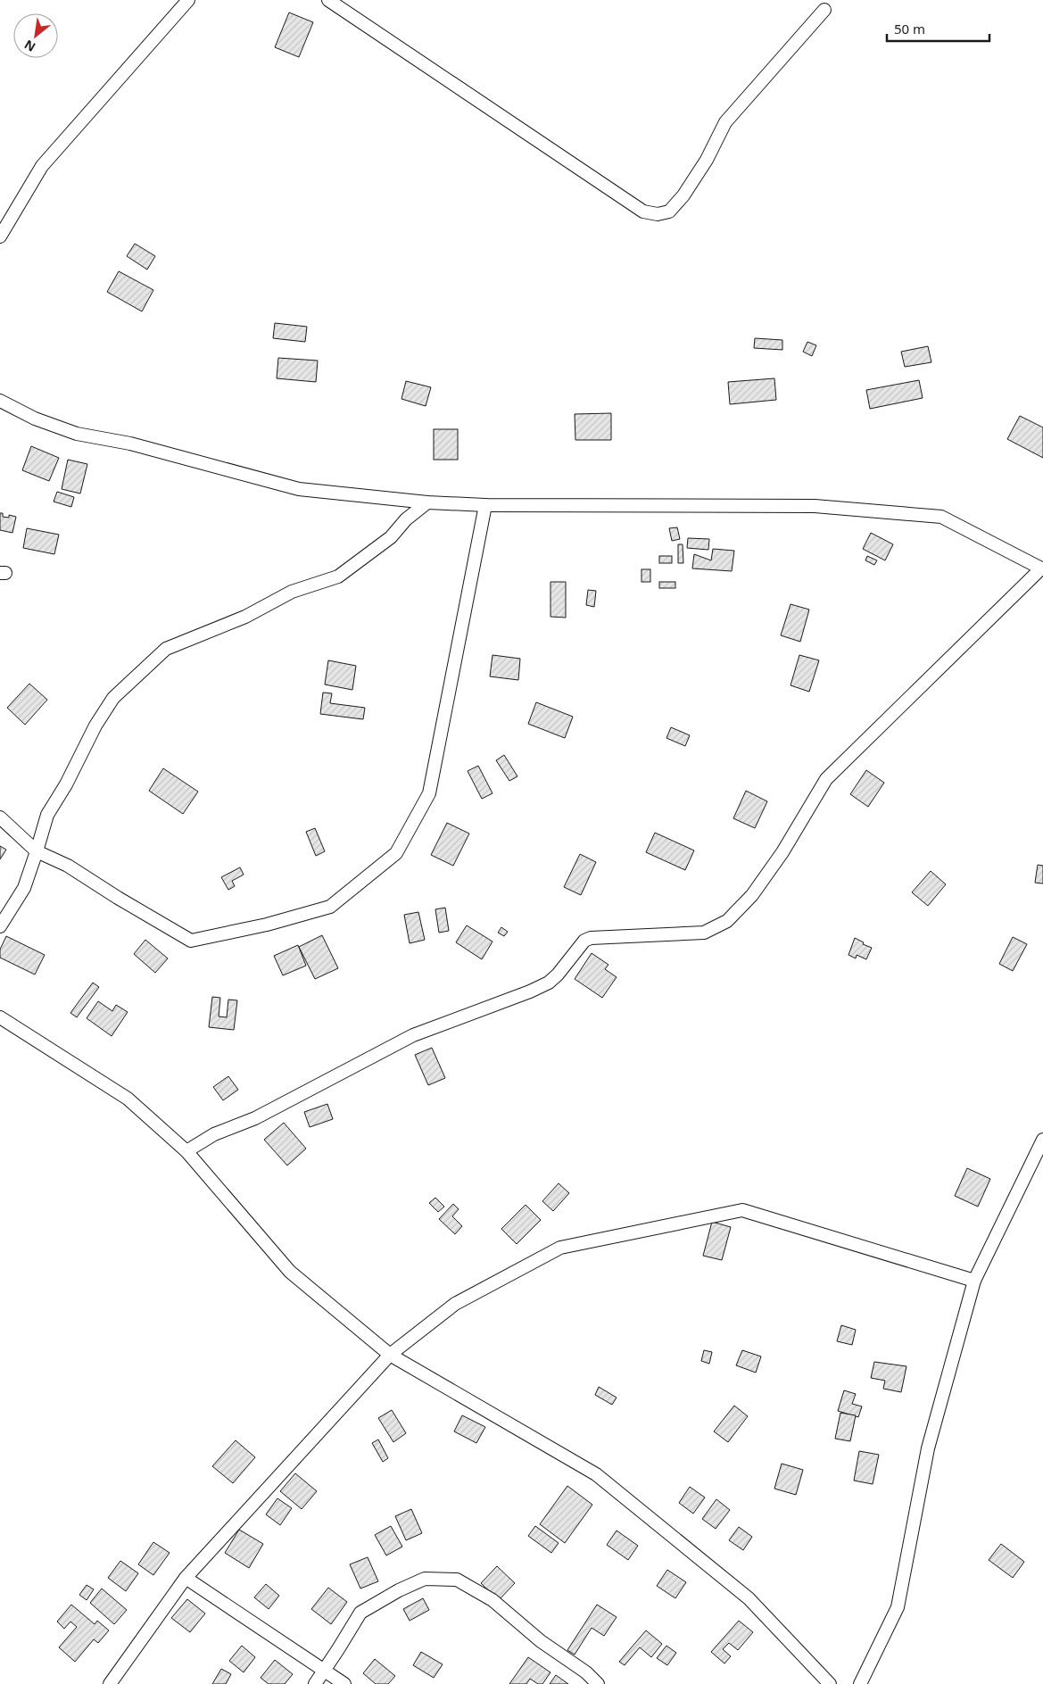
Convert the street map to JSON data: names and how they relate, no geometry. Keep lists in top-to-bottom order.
{
  "scale_bar": "50 m",
  "north": "bottom left"
}
